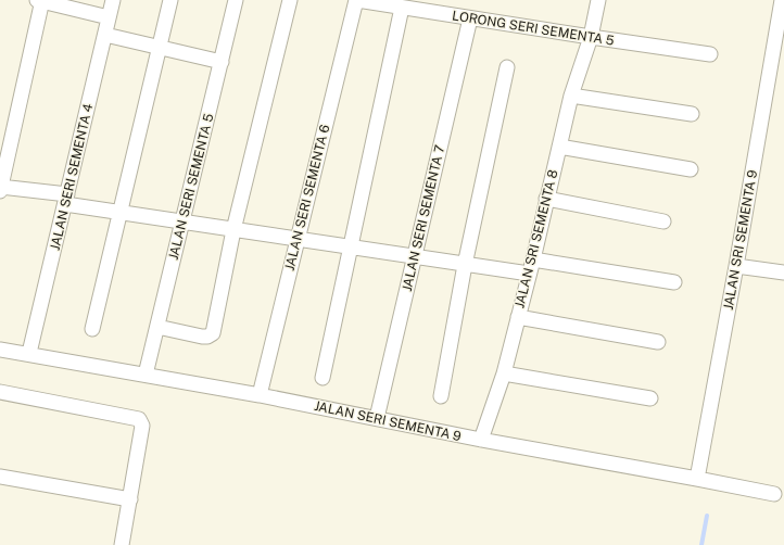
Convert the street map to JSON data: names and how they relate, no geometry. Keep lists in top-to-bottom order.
{
  "streets": {
    "street": [
      "LORONG SERI SEMENTA 5",
      "JALAN SERI SEMENTA 4",
      "JALAN SERI SEMENTA 5",
      "JALAN SERI SEMENTA 6",
      "JALAN SERI SEMENTA 7",
      "JALAN SRI SEMENTA 8",
      "JALAN SRI SEMENTA 9",
      "JALAN SERI SEMENTA 9"
    ]
  },
  "crossings": [
    ["LORONG SERI SEMENTA 5", "JALAN SERI SEMENTA 6"],
    ["LORONG SERI SEMENTA 5", "JALAN SERI SEMENTA 7"],
    ["LORONG SERI SEMENTA 5", "JALAN SRI SEMENTA 8"],
    ["JALAN SERI SEMENTA 4", "JALAN SERI SEMENTA 9"],
    ["JALAN SERI SEMENTA 5", "JALAN SERI SEMENTA 9"],
    ["JALAN SERI SEMENTA 6", "JALAN SERI SEMENTA 9"],
    ["JALAN SERI SEMENTA 7", "JALAN SERI SEMENTA 9"],
    ["JALAN SRI SEMENTA 8", "JALAN SERI SEMENTA 9"],
    ["JALAN SRI SEMENTA 9", "JALAN SERI SEMENTA 9"]
  ]
}
